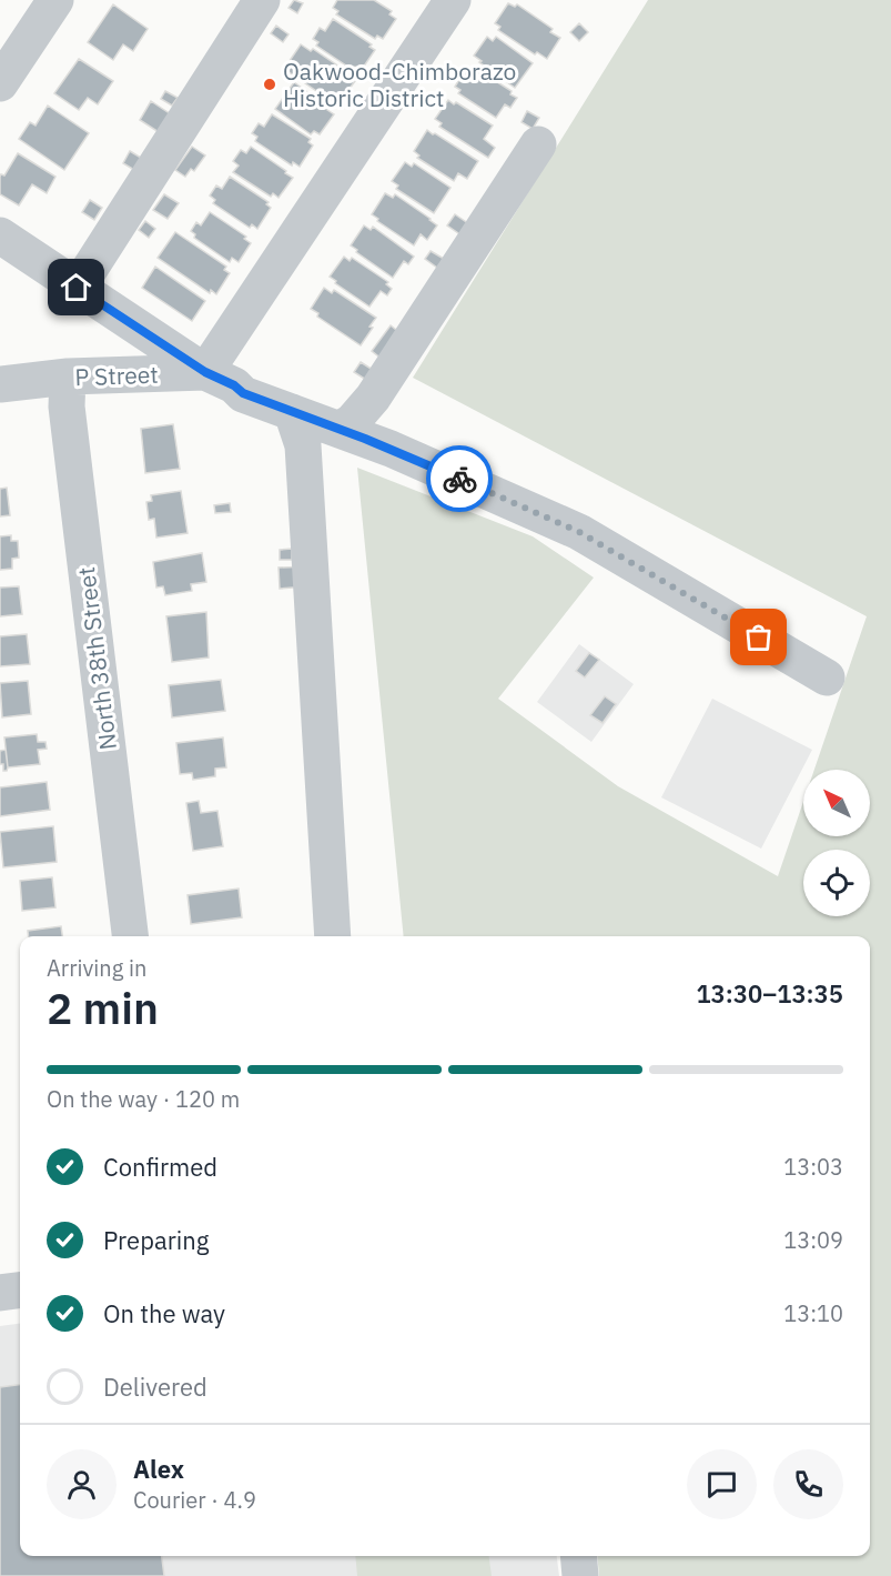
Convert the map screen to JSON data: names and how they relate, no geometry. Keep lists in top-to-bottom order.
{
  "streets": {
    "street": ["P Street", "North 38th Street"]
  },
  "crossings": [
    ["P Street", "North 38th Street"]
  ],
  "places": ["Oakwood-Chimborazo Historic District"],
  "north": "top left",
  "page": {
    "heading": ["2 min", "Arriving in", "13:30–13:35"],
    "panel": ["Alex", "Courier · 4.9"],
    "bar": "On the way · 120 m",
    "list": [
      ["Confirmed", "13:03"],
      ["Preparing", "13:09"],
      ["On the way", "13:10"],
      "Delivered"
    ]
  }
}
